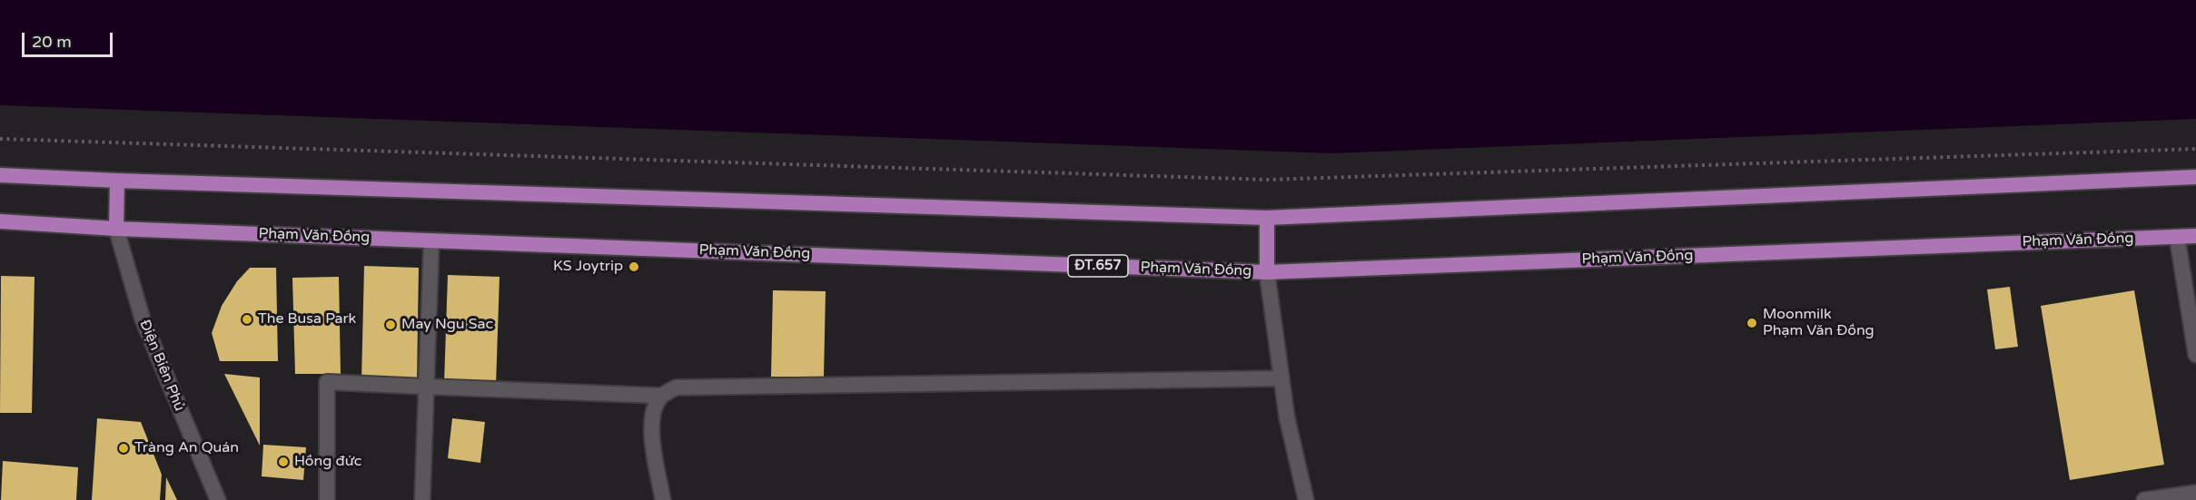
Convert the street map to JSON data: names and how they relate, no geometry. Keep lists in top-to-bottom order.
{
  "streets": {
    "main road": ["Phạm Văn Đồng", "ĐT.657"],
    "street": ["Điện Biên Phủ"]
  },
  "crossings": [
    ["Phạm Văn Đồng", "Điện Biên Phủ"]
  ],
  "places": [
    "KS Joytrip",
    "The Busa Park",
    "Moonmilk Phạm Văn Đồng",
    "May Ngu Sac",
    "Tràng An Quán",
    "Hồng đức"
  ],
  "scale_bar": "20 m"
}
